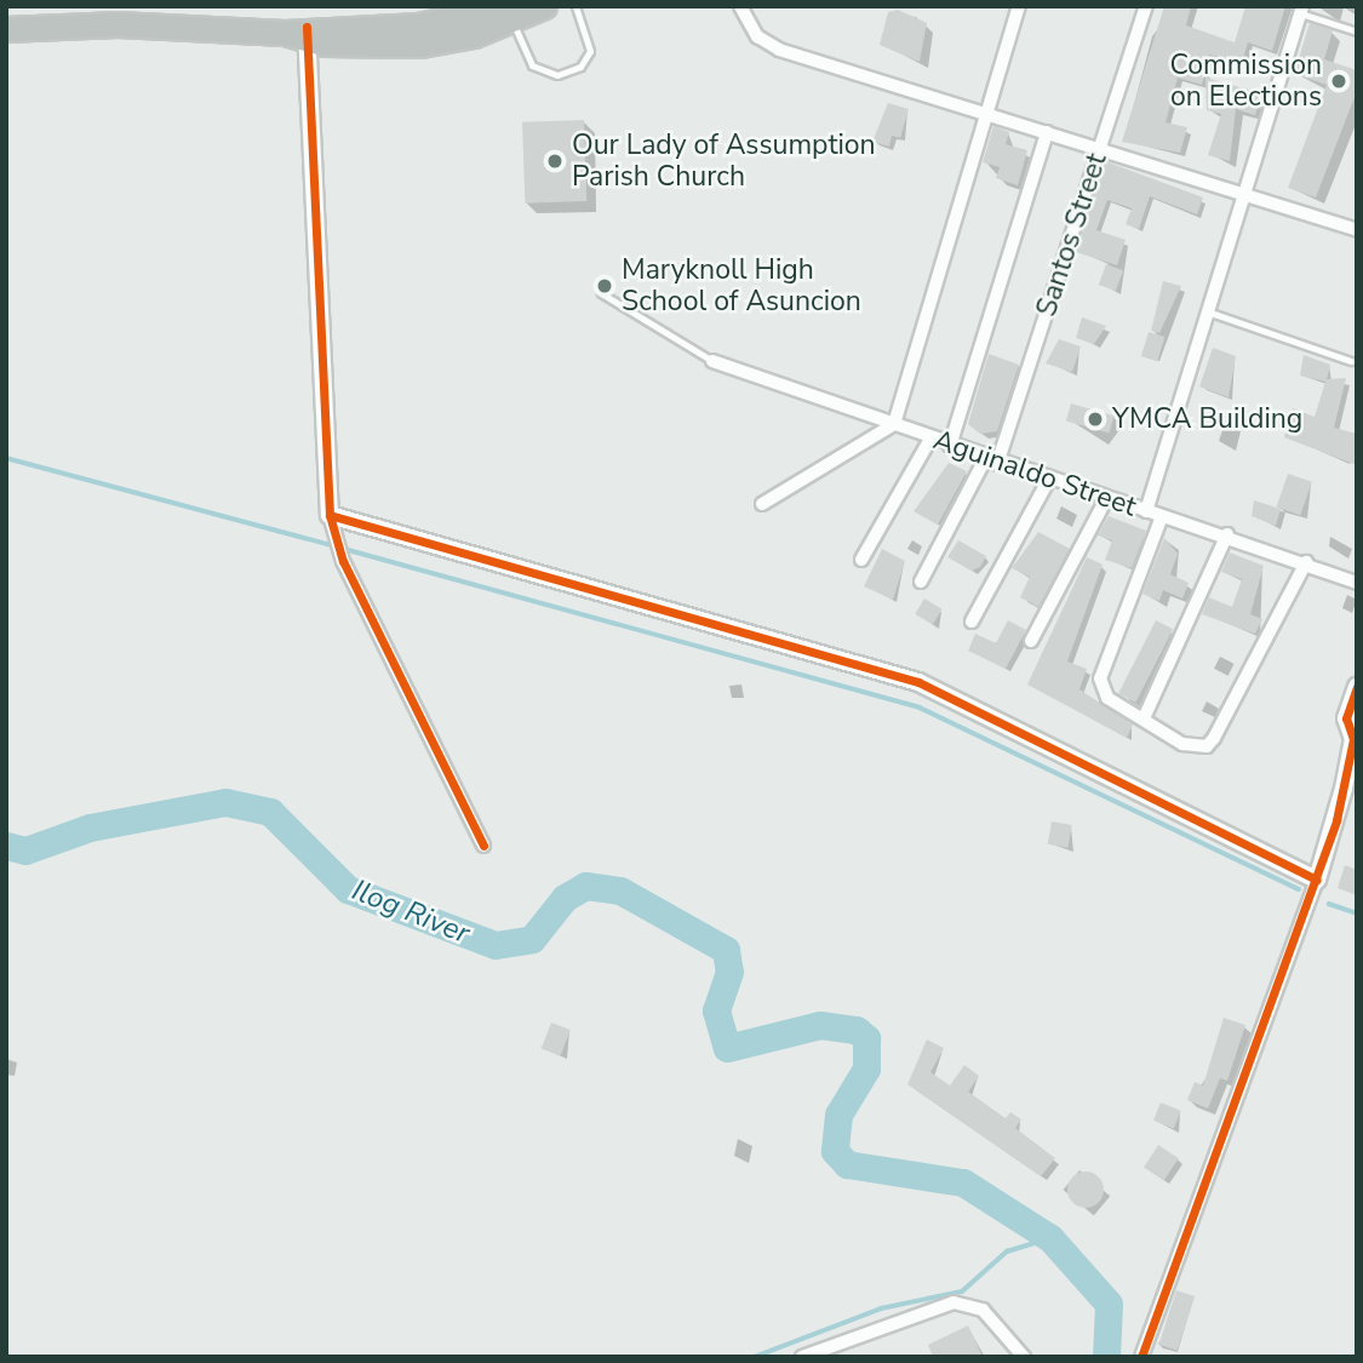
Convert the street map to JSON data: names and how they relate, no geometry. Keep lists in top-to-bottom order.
{
  "streets": {
    "street": ["Santos Street", "Aguinaldo Street"]
  },
  "crossings": [
    ["Santos Street", "Aguinaldo Street"]
  ],
  "water": ["Ilog River"],
  "places": [
    "Commission on Elections",
    "Our Lady of Assumption Parish Church",
    "Maryknoll High School of Asuncion",
    "YMCA Building"
  ]
}
